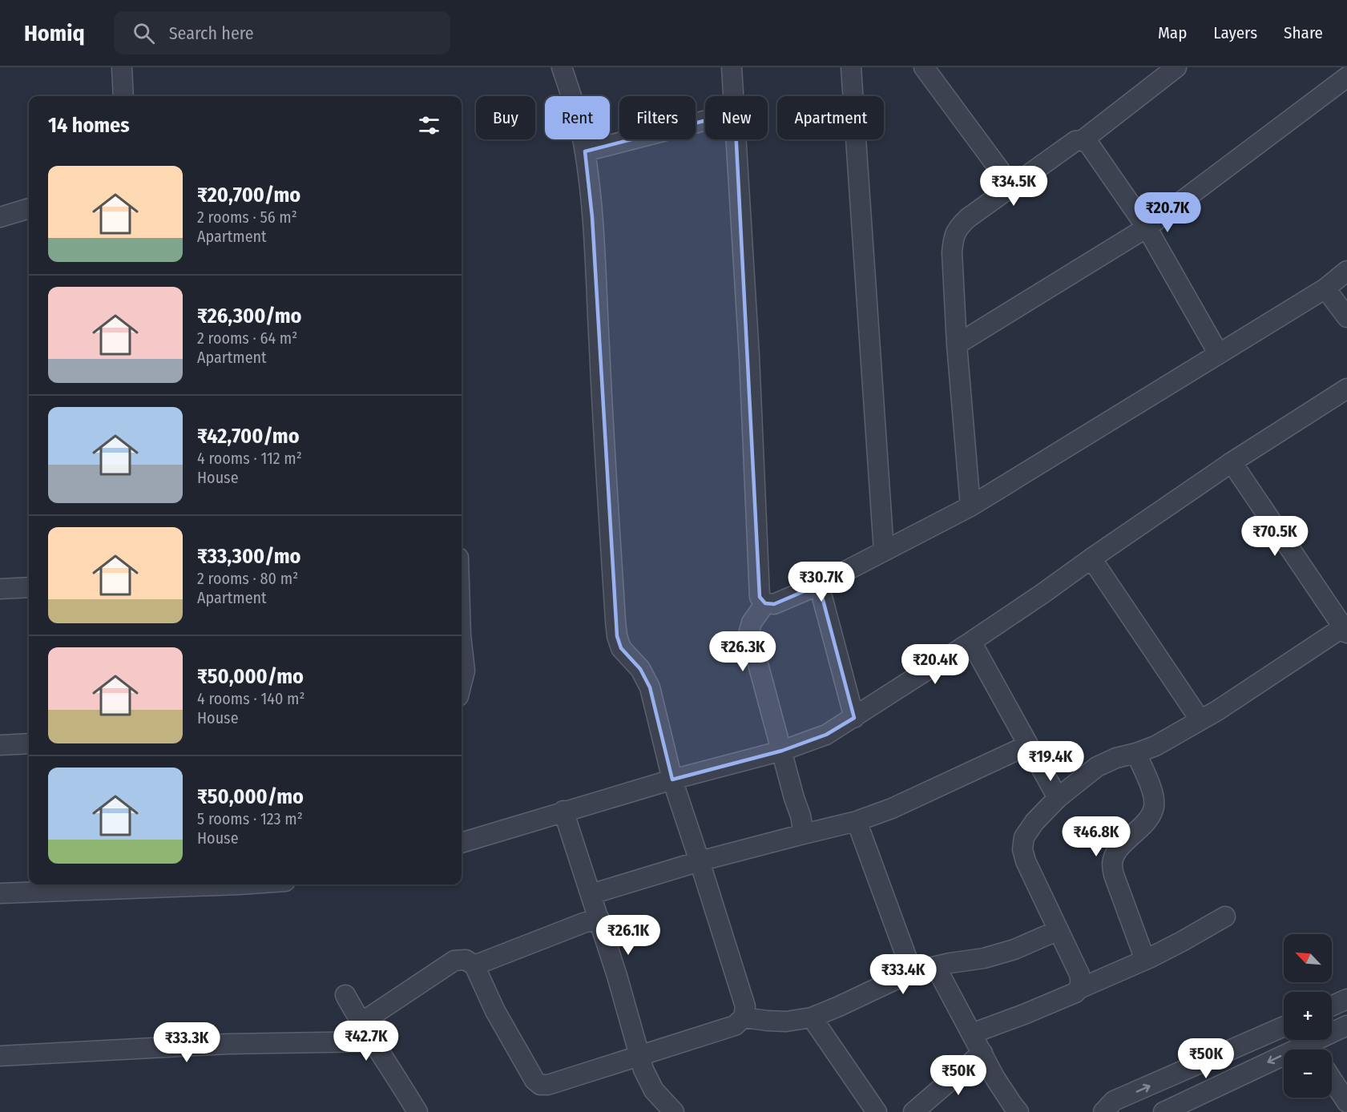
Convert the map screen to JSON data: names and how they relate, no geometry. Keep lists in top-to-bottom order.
{
  "north": "top left",
  "page": {
    "header": "Homiq",
    "search": "Search here",
    "nav": ["Map", "Layers", "Share"],
    "chip": [
      "Buy",
      "Rent",
      "Filters",
      "New",
      "Apartment"
    ],
    "heading": "14 homes",
    "list": [
      {
        "name": "₹20,700/mo",
        "note": "2 rooms · 56 m² · Apartment"
      },
      {
        "name": "₹26,300/mo",
        "note": "2 rooms · 64 m² · Apartment"
      },
      {
        "name": "₹42,700/mo",
        "note": "4 rooms · 112 m² · House"
      },
      {
        "name": "₹33,300/mo",
        "note": "2 rooms · 80 m² · Apartment"
      },
      {
        "name": "₹50,000/mo",
        "note": "4 rooms · 140 m² · House"
      },
      {
        "name": "₹50,000/mo",
        "note": "5 rooms · 123 m² · House"
      }
    ],
    "price": [
      "₹34.5K",
      "₹20.7K",
      "₹70.5K",
      "₹30.7K",
      "₹26.3K",
      "₹20.4K",
      "₹19.4K",
      "₹46.8K",
      "₹26.1K",
      "₹33.4K",
      "₹42.7K",
      "₹33.3K",
      "₹50K",
      "₹50K"
    ],
    "map_buttons": ["+", "−"]
  }
}
